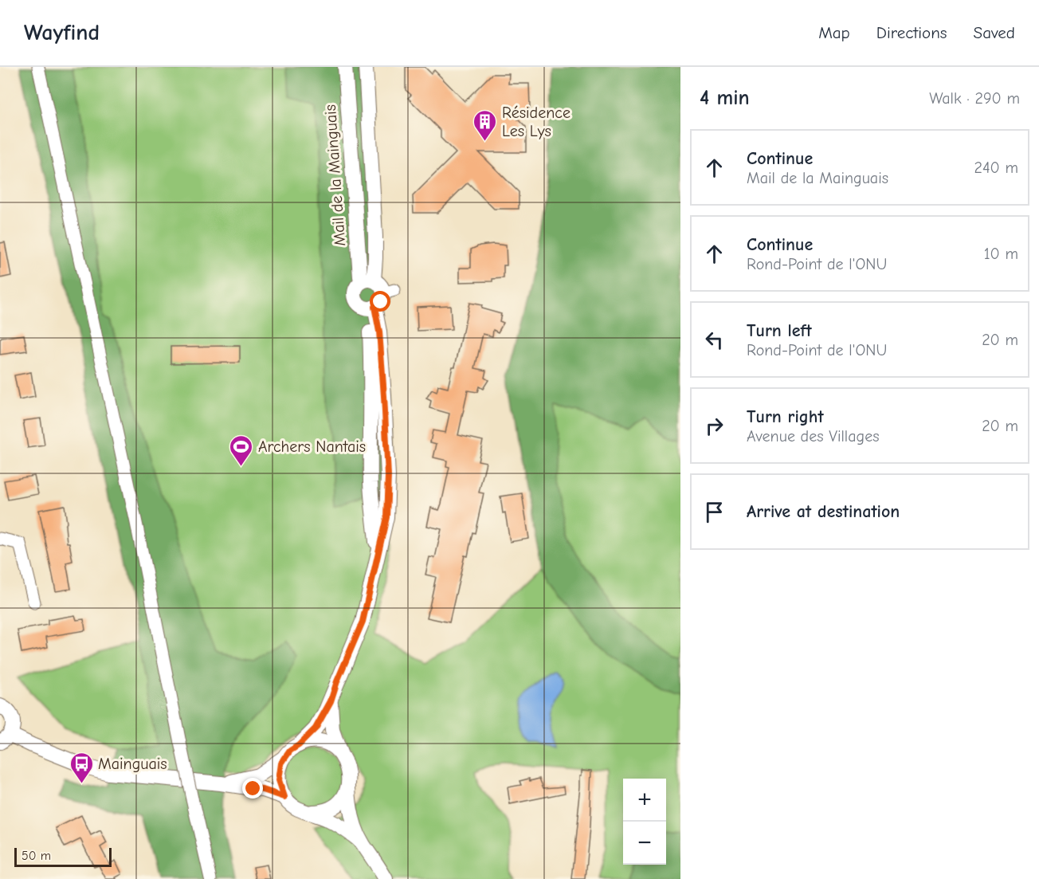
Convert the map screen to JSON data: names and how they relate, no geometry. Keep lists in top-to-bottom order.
{
  "streets": {
    "street": ["Mail de la Mainguais"]
  },
  "places": {
    "building": ["Résidence Les Lys"],
    "sports": ["Archers Nantais"],
    "bus stop": ["Mainguais"]
  },
  "scale_bar": "50 m",
  "page": {
    "header": "Wayfind",
    "nav": ["Map", "Directions", "Saved"],
    "heading": ["4 min", "Walk · 290 m"],
    "list": [
      ["Continue", "Mail de la Mainguais", "240 m"],
      ["Continue", "Rond-Point de l'ONU", "10 m"],
      ["Turn left", "Rond-Point de l'ONU", "20 m"],
      ["Turn right", "Avenue des Villages", "20 m"],
      "Arrive at destination"
    ],
    "map_buttons": ["+", "−"],
    "scale": "50 m"
  }
}
